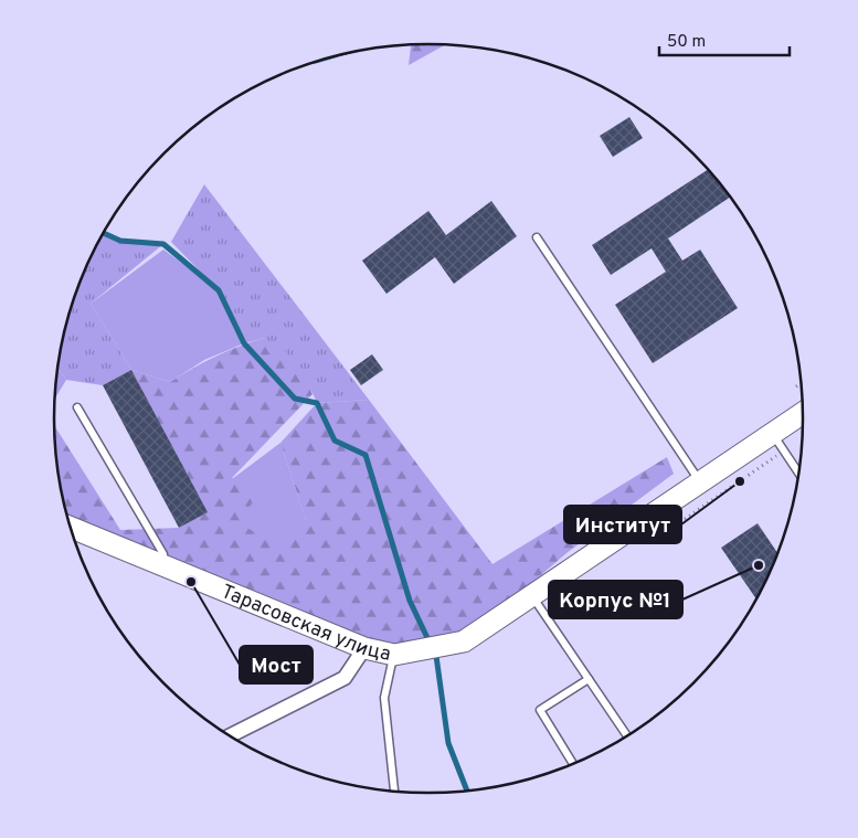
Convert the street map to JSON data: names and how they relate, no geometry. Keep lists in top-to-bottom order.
{
  "streets": {
    "main road": ["Тарасовская улица"]
  },
  "places": ["Институт", "Корпус №1", "Мост"],
  "scale_bar": "50 m"
}
